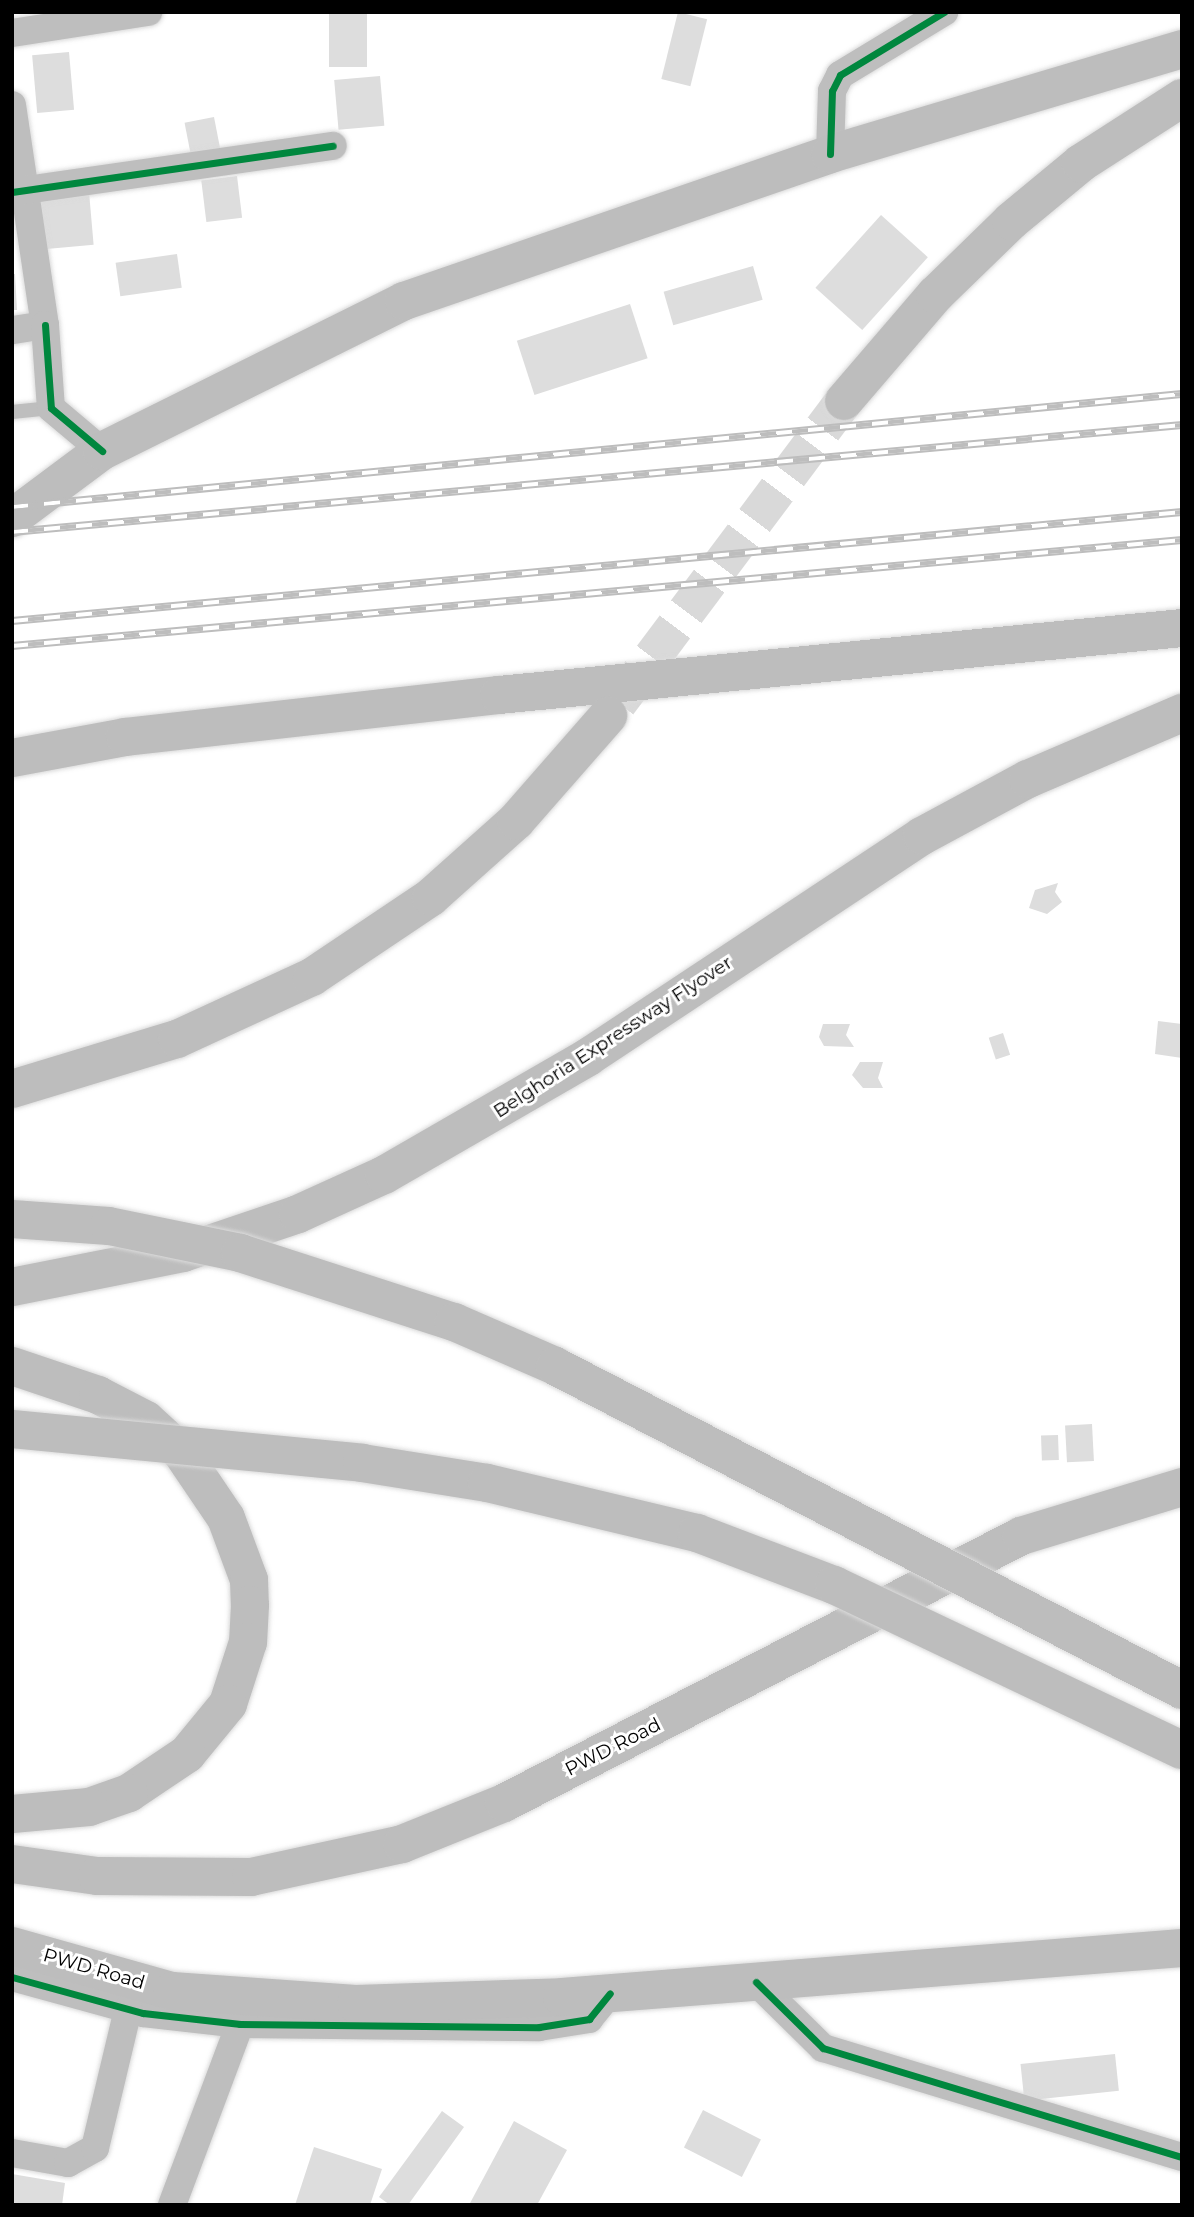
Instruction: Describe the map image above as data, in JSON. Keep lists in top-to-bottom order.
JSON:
{
  "streets": {
    "main road": ["Belghoria Expressway Flyover", "PWD Road"]
  }
}
